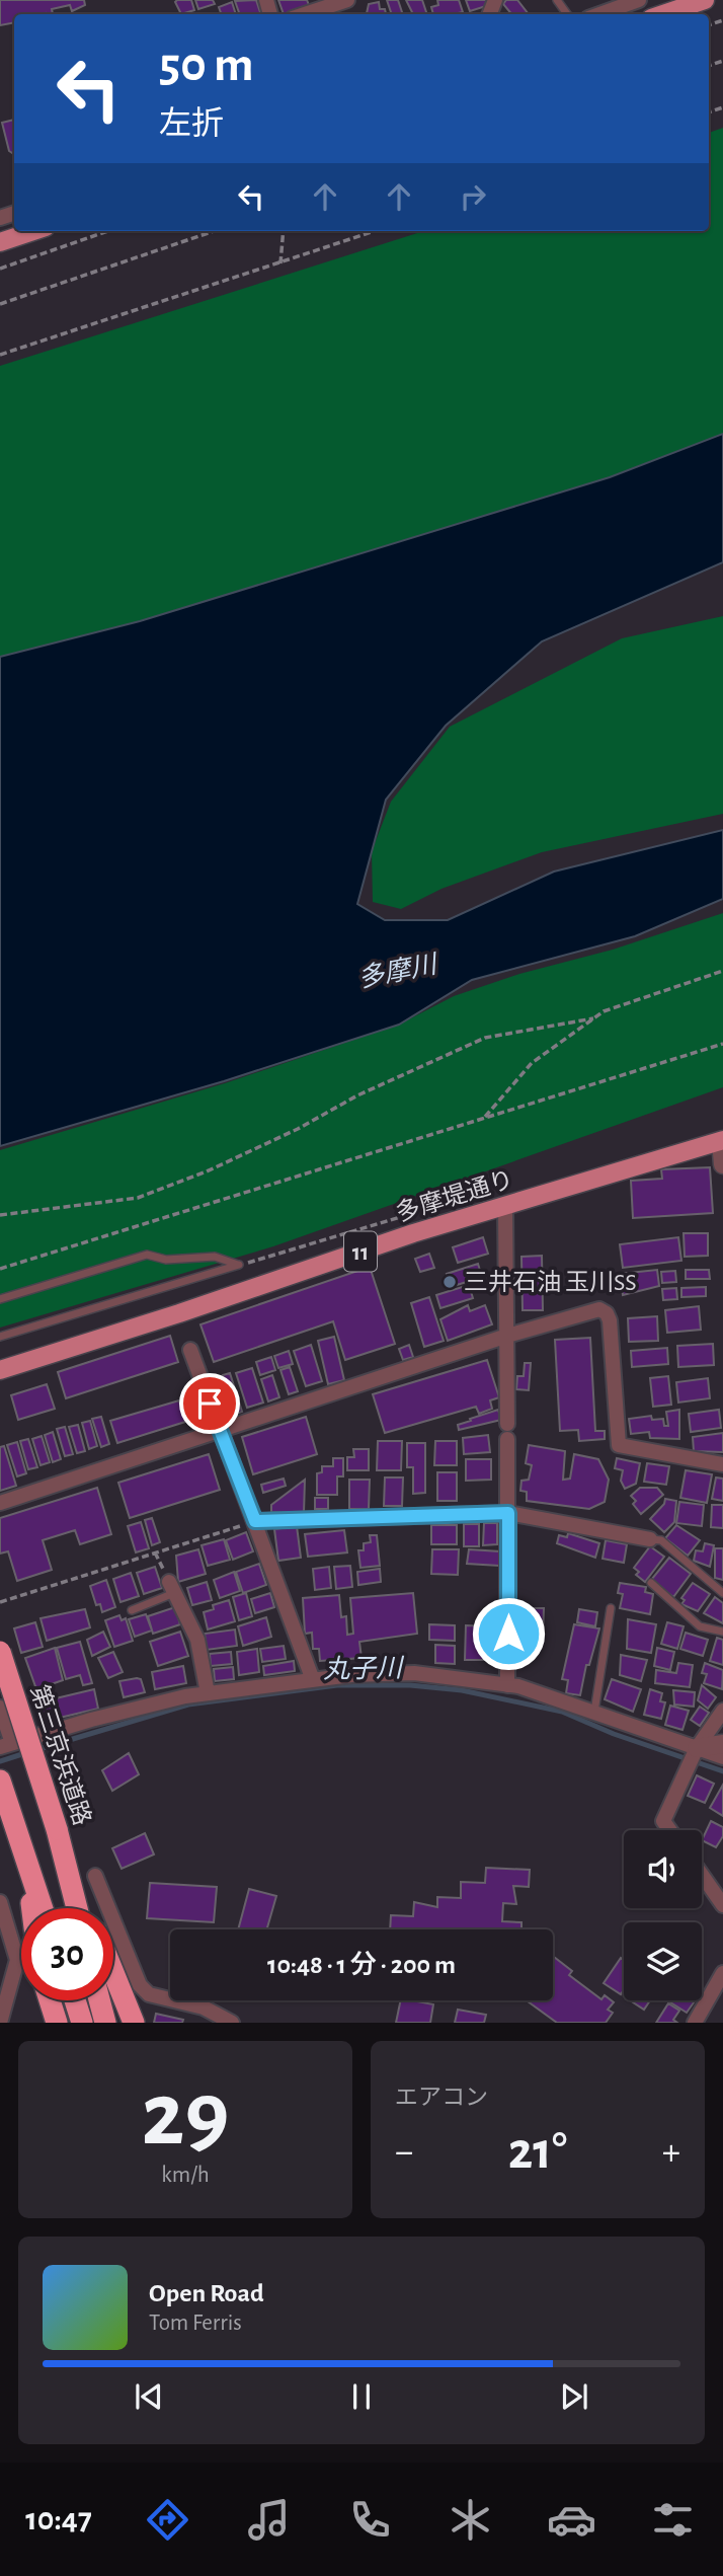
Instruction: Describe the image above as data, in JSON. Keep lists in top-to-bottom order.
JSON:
{
  "streets": {
    "highway": ["第三京浜道路"],
    "main road": ["多摩堤通り", "11"]
  },
  "water": ["多摩川", "丸子川"],
  "places": ["三井石油 玉川SS"],
  "page": {
    "turn": ["50 m", "左折"],
    "limit": "30",
    "trip": "10:48 · 1 分 · 200 m",
    "tile": [
      ["29", "km/h"],
      "エアコン"
    ],
    "heat": ["−", "21°", "+"],
    "song": ["Open Road", "Tom Ferris"],
    "tabs": "10:47"
  }
}
